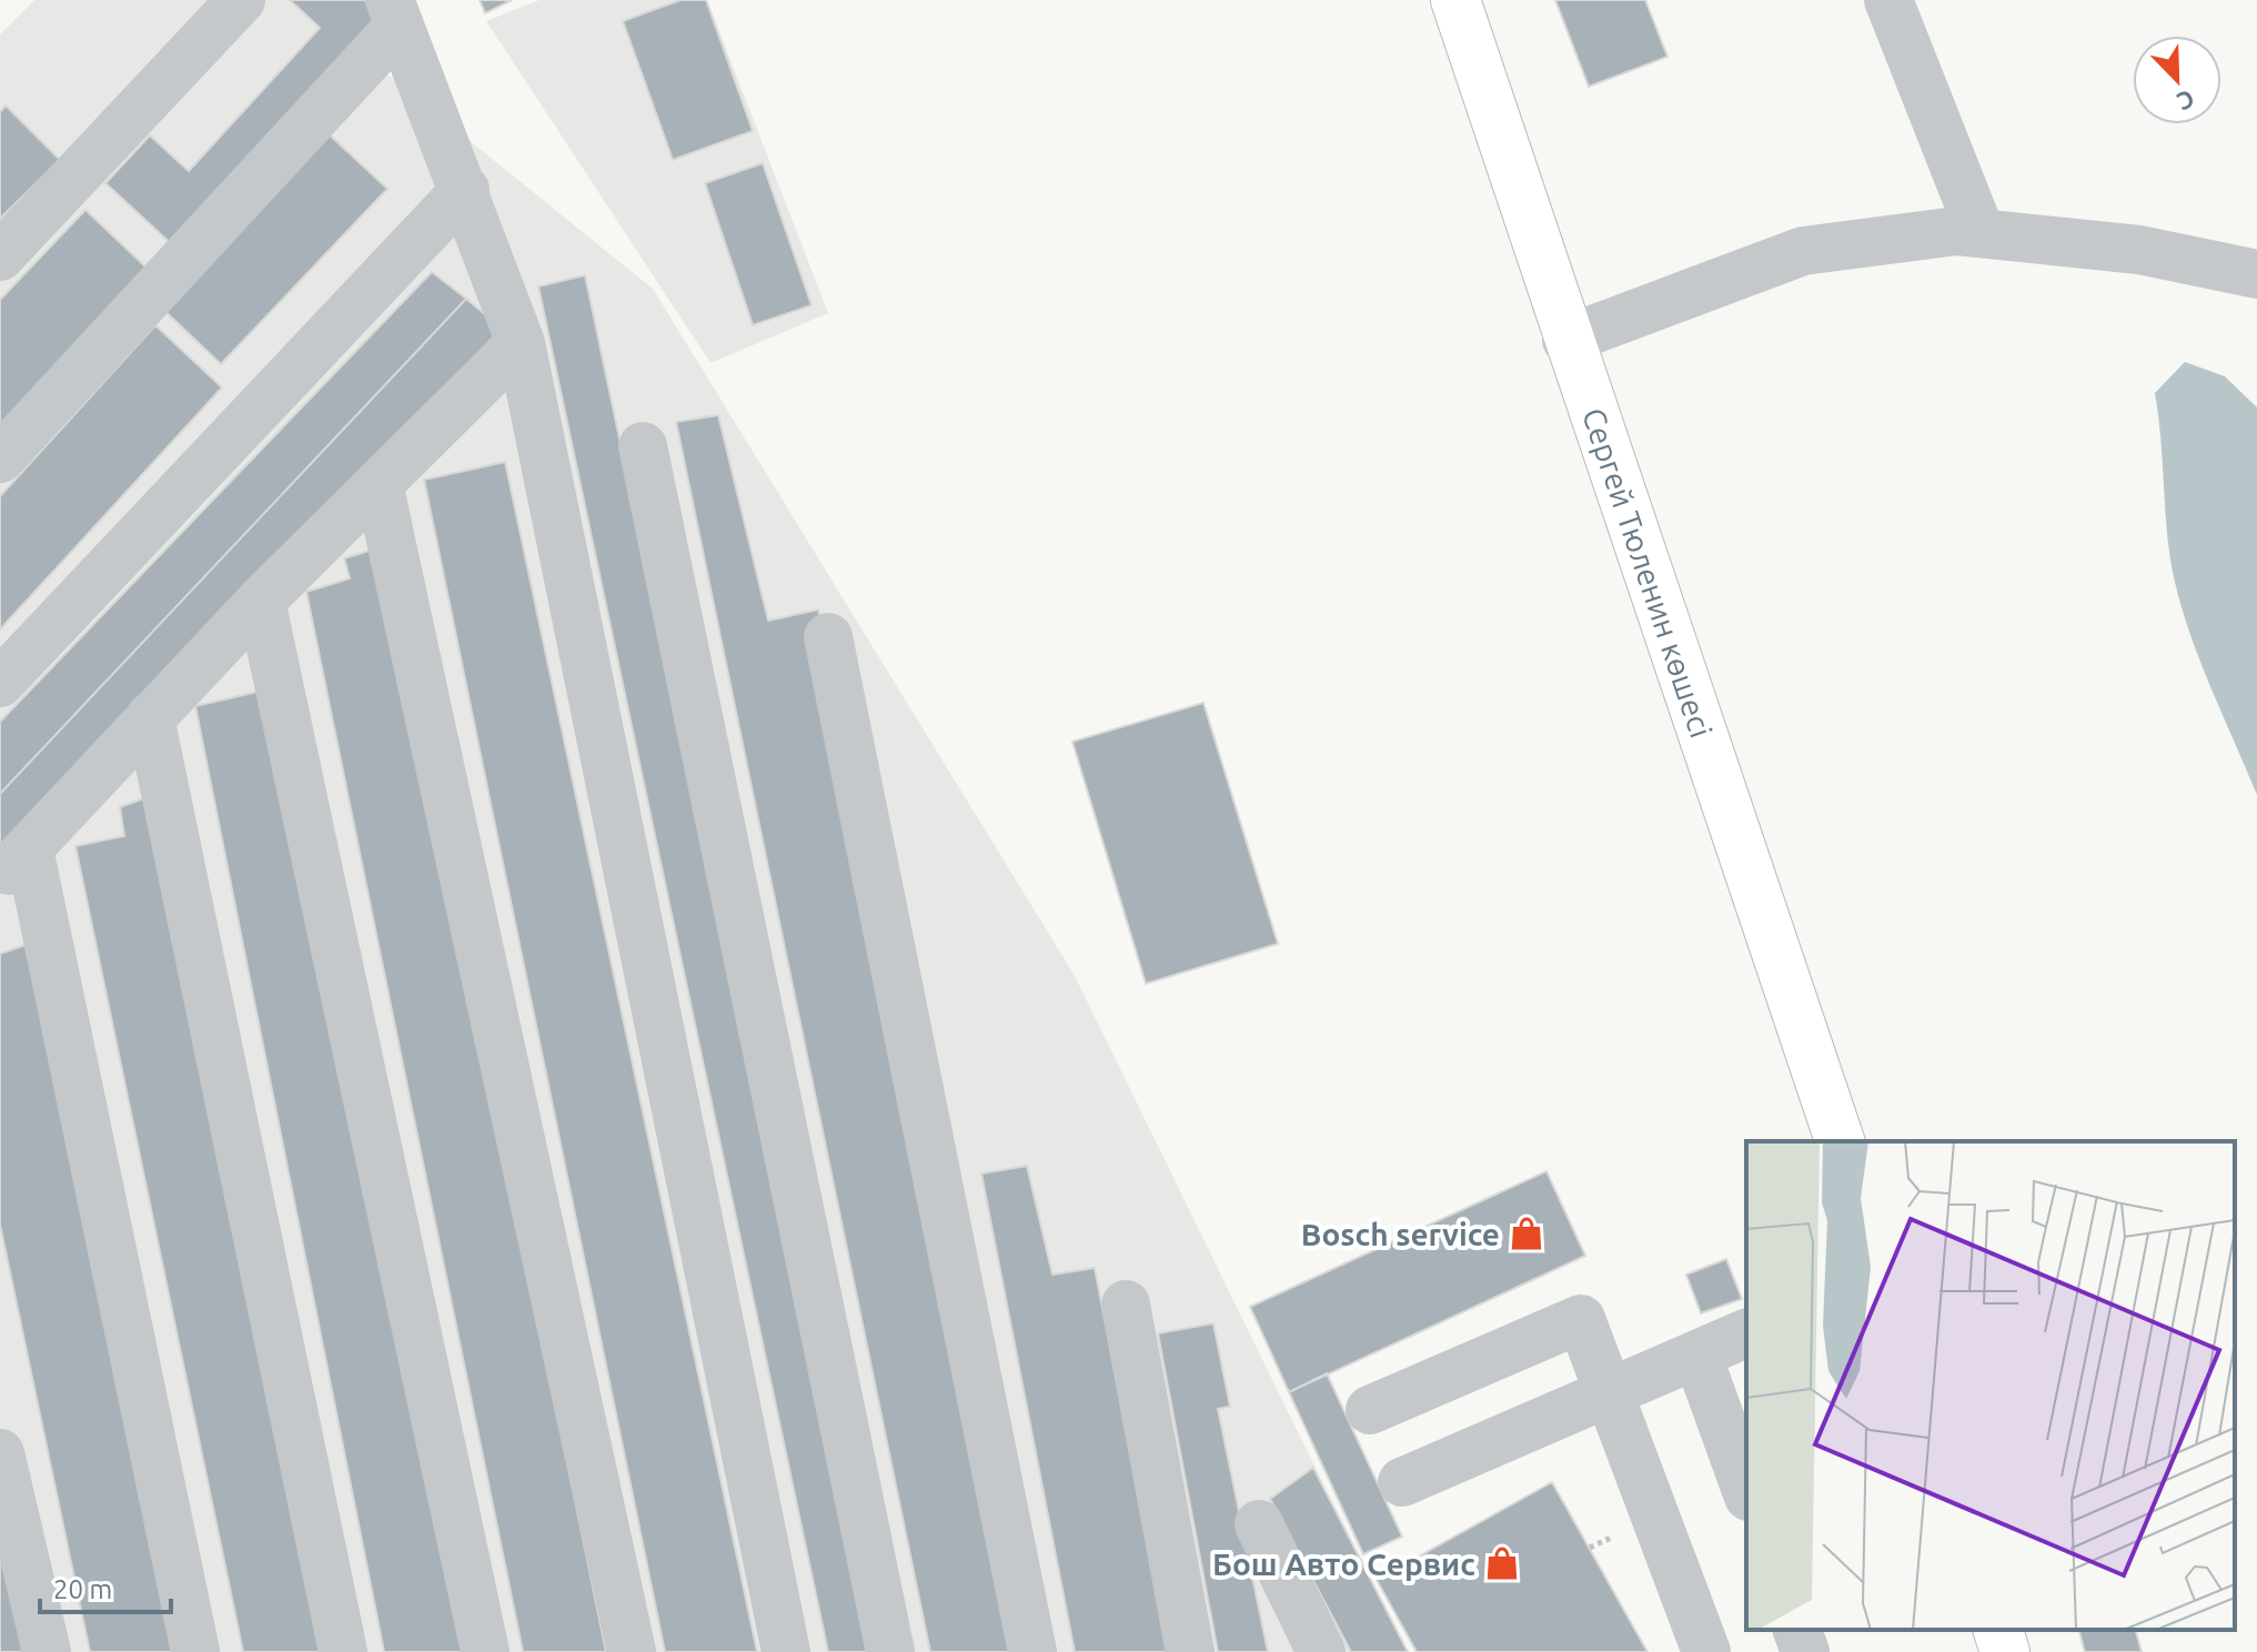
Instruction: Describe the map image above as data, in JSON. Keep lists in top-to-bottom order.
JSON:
{
  "streets": {
    "main road": ["Сергей Тюленин көшесі"]
  },
  "places": {
    "shop": ["Bosch service", "Бош Авто Сервис"]
  },
  "scale_bar": "20 m",
  "north": "bottom right"
}
